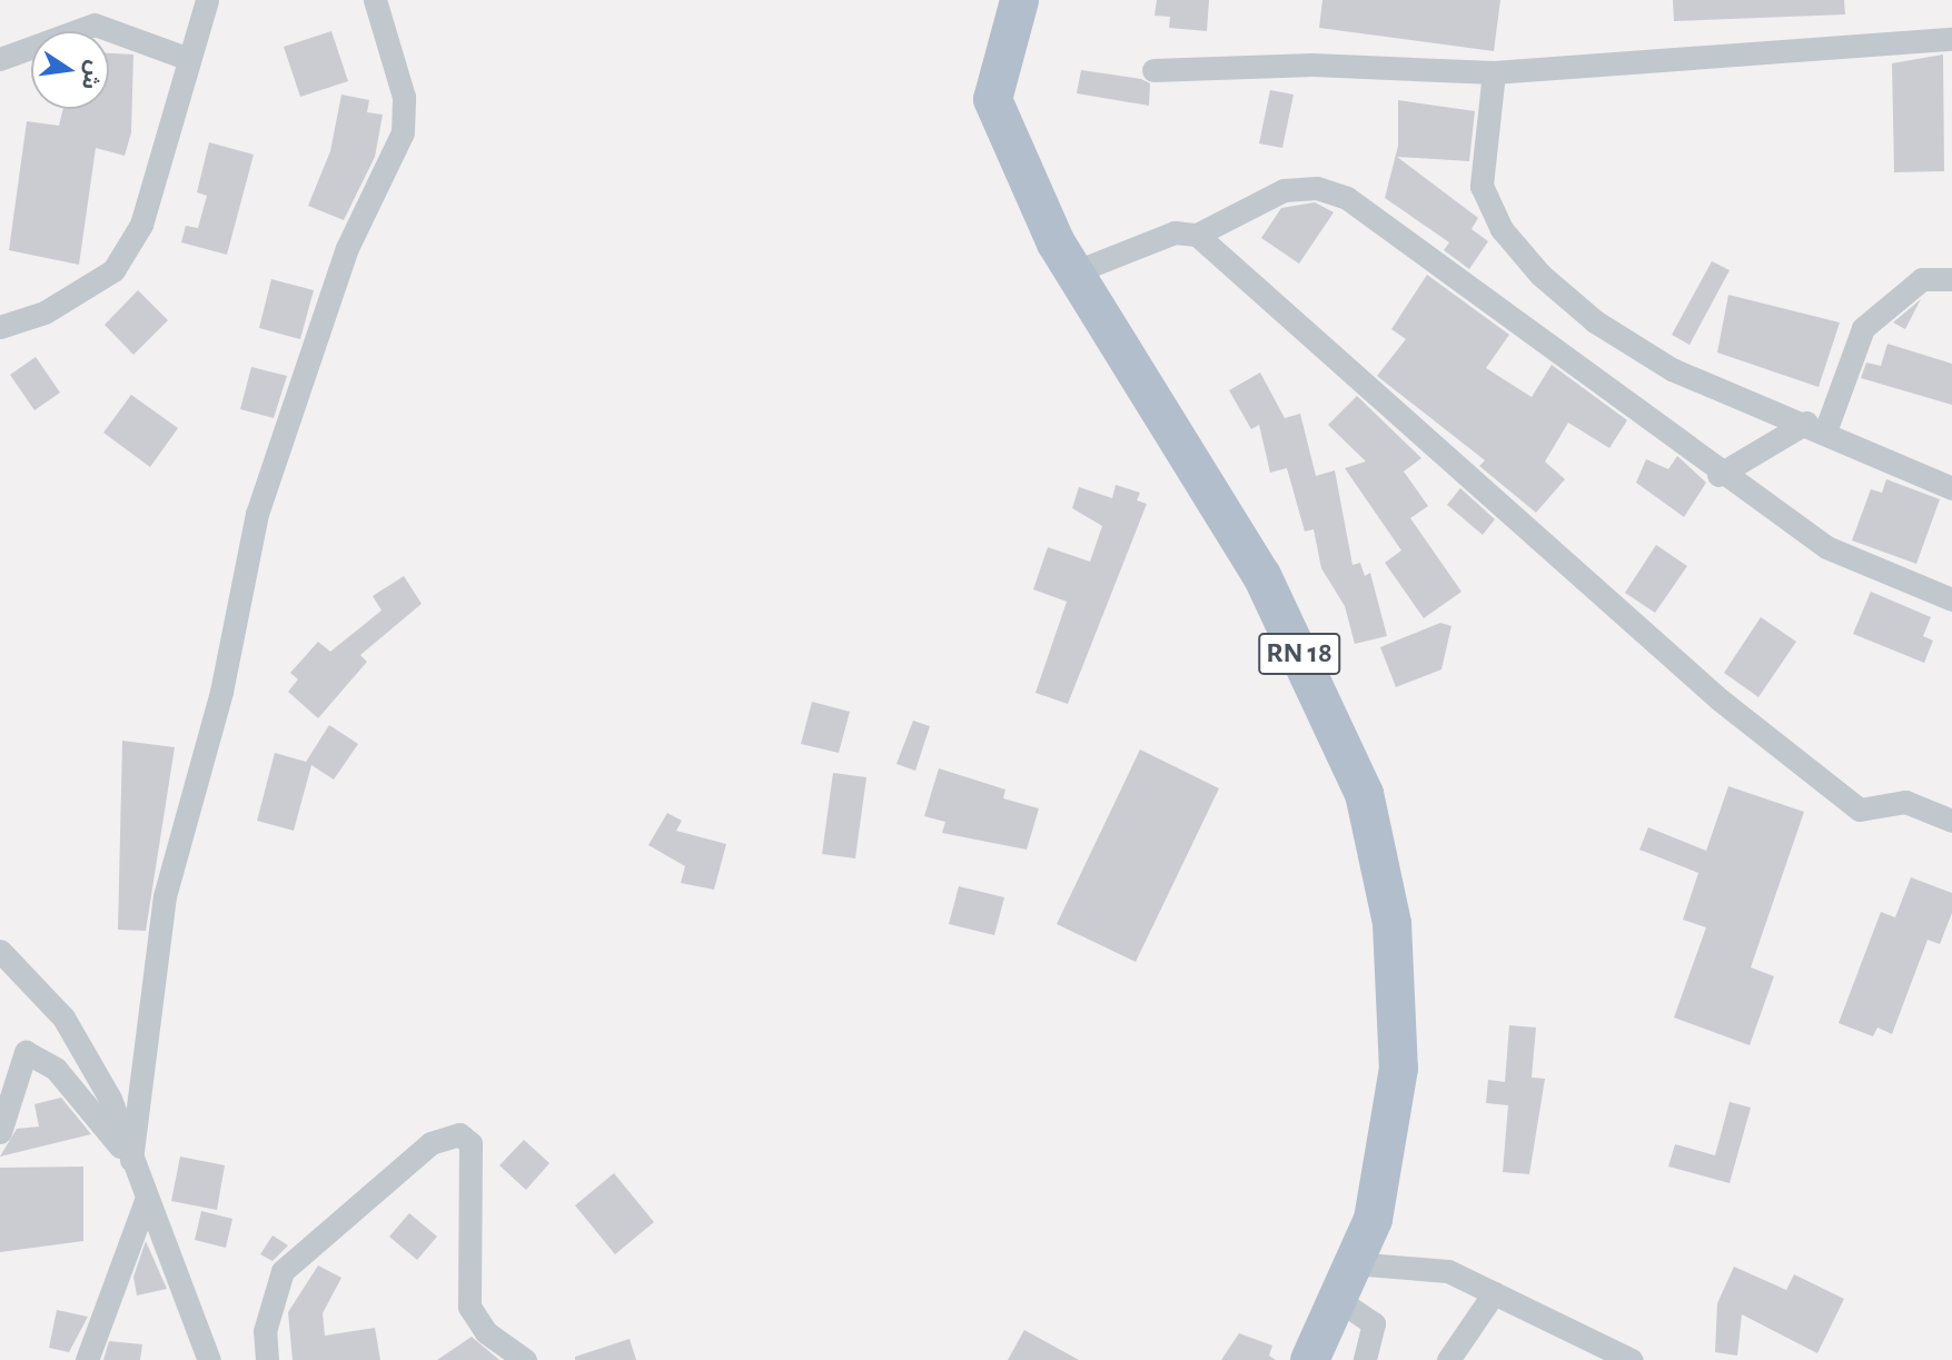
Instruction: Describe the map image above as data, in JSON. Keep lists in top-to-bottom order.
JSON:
{
  "streets": {
    "main road": ["RN 18"]
  },
  "north": "right"
}
